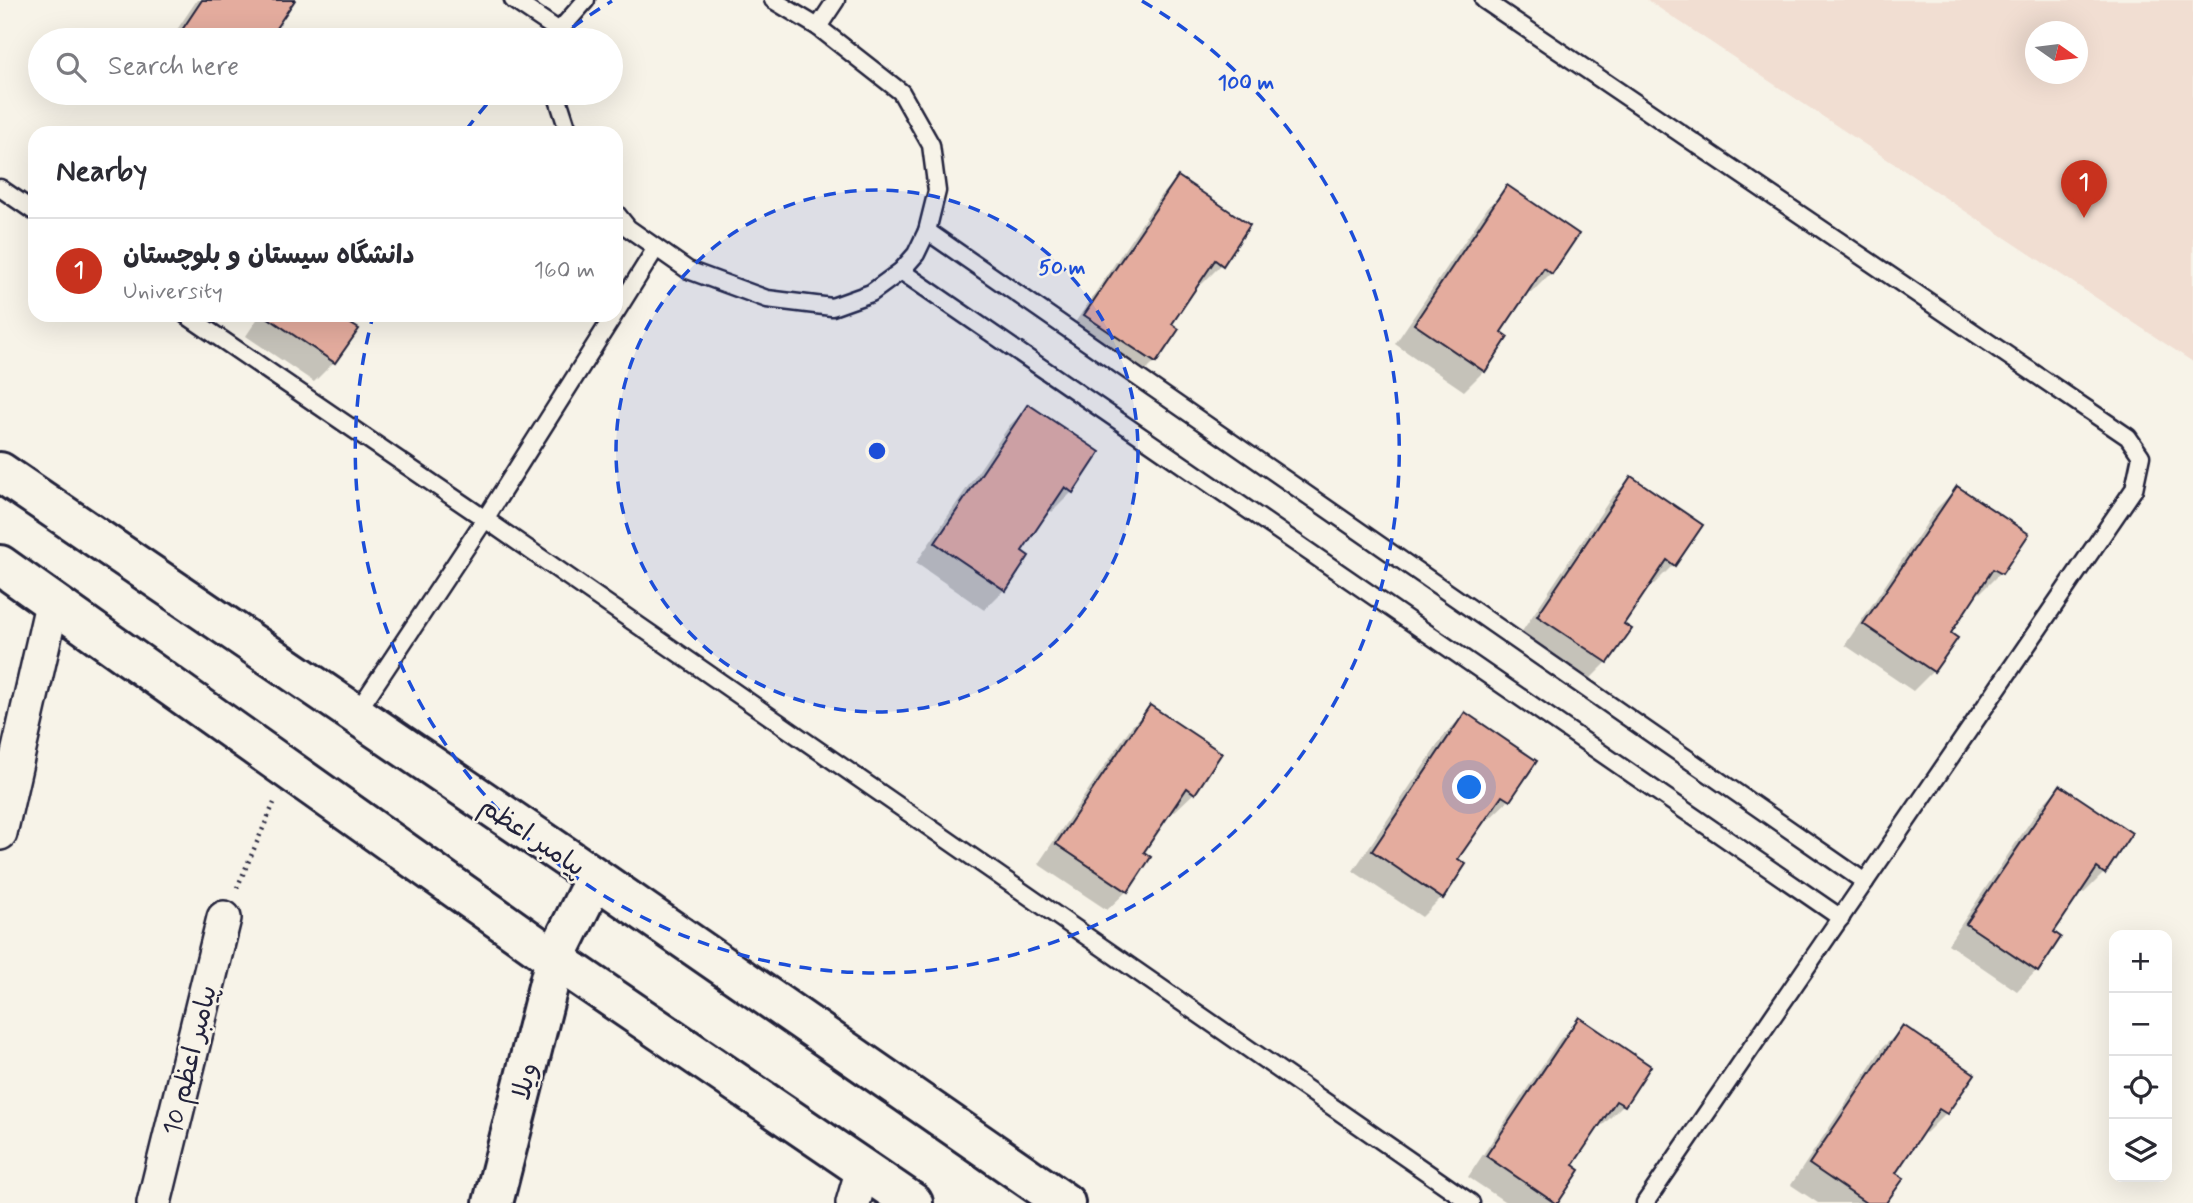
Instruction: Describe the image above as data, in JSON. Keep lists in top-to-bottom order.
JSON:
{
  "streets": {
    "main road": ["پیامبر اعظم", "ویلا"],
    "street": ["پیامبر اعظم 10"]
  },
  "crossings": [
    ["پیامبر اعظم", "ویلا"]
  ],
  "north": "right",
  "page": {
    "search": "Search here",
    "heading": "Nearby",
    "pins": "1",
    "list": [
      {
        "mark": "1",
        "name": "دانشگاه سیستان و بلوچستان",
        "note": "University",
        "value": "160 m"
      }
    ],
    "map_buttons": ["+", "−"]
  },
  "rings": ["100 m", "50 m"]
}
